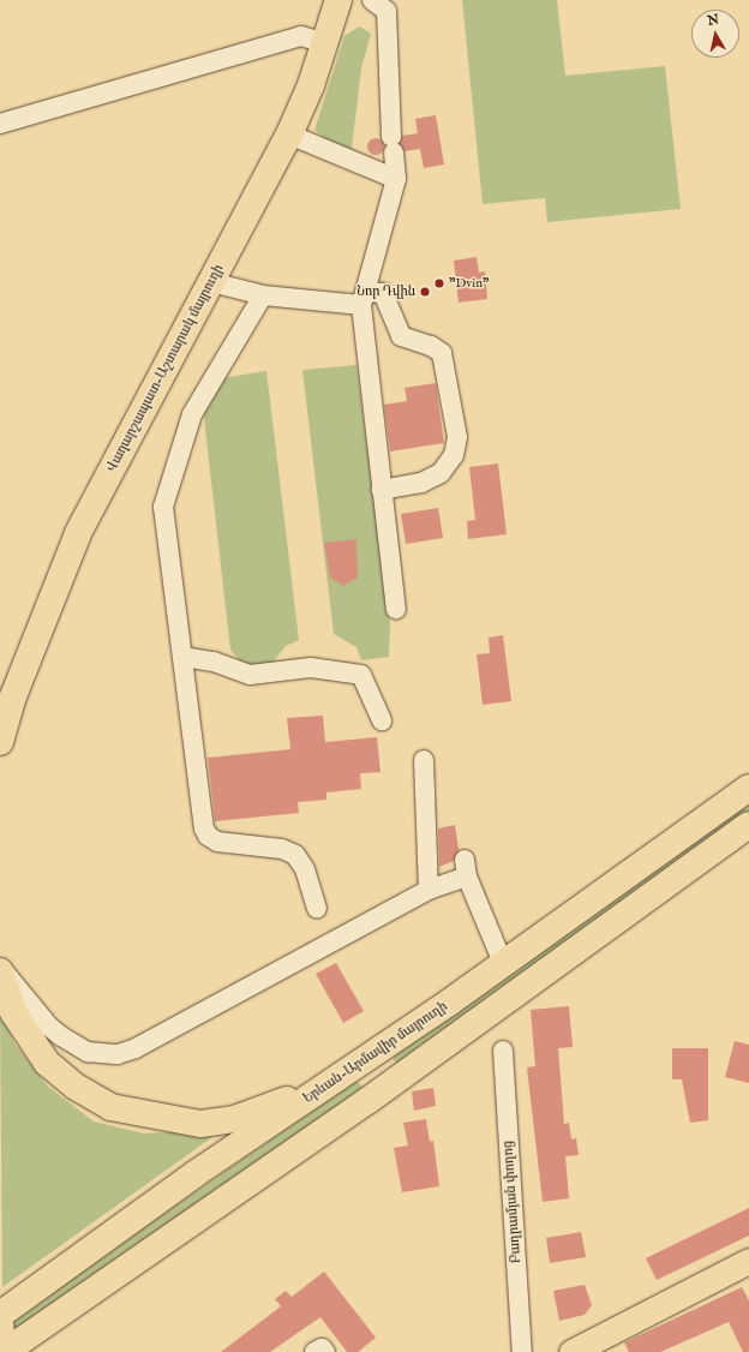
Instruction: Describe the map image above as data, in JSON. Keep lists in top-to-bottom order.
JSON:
{
  "streets": {
    "highway": ["Վաղարշապատ-Աշտարակ մայրուղի", "Երևան-Արմավիր մայրուղի"],
    "street": ["Բաղրամյան փողոց"]
  },
  "places": ["\"Dvin\"", "Նոր Դվին"],
  "north": "top"
}
